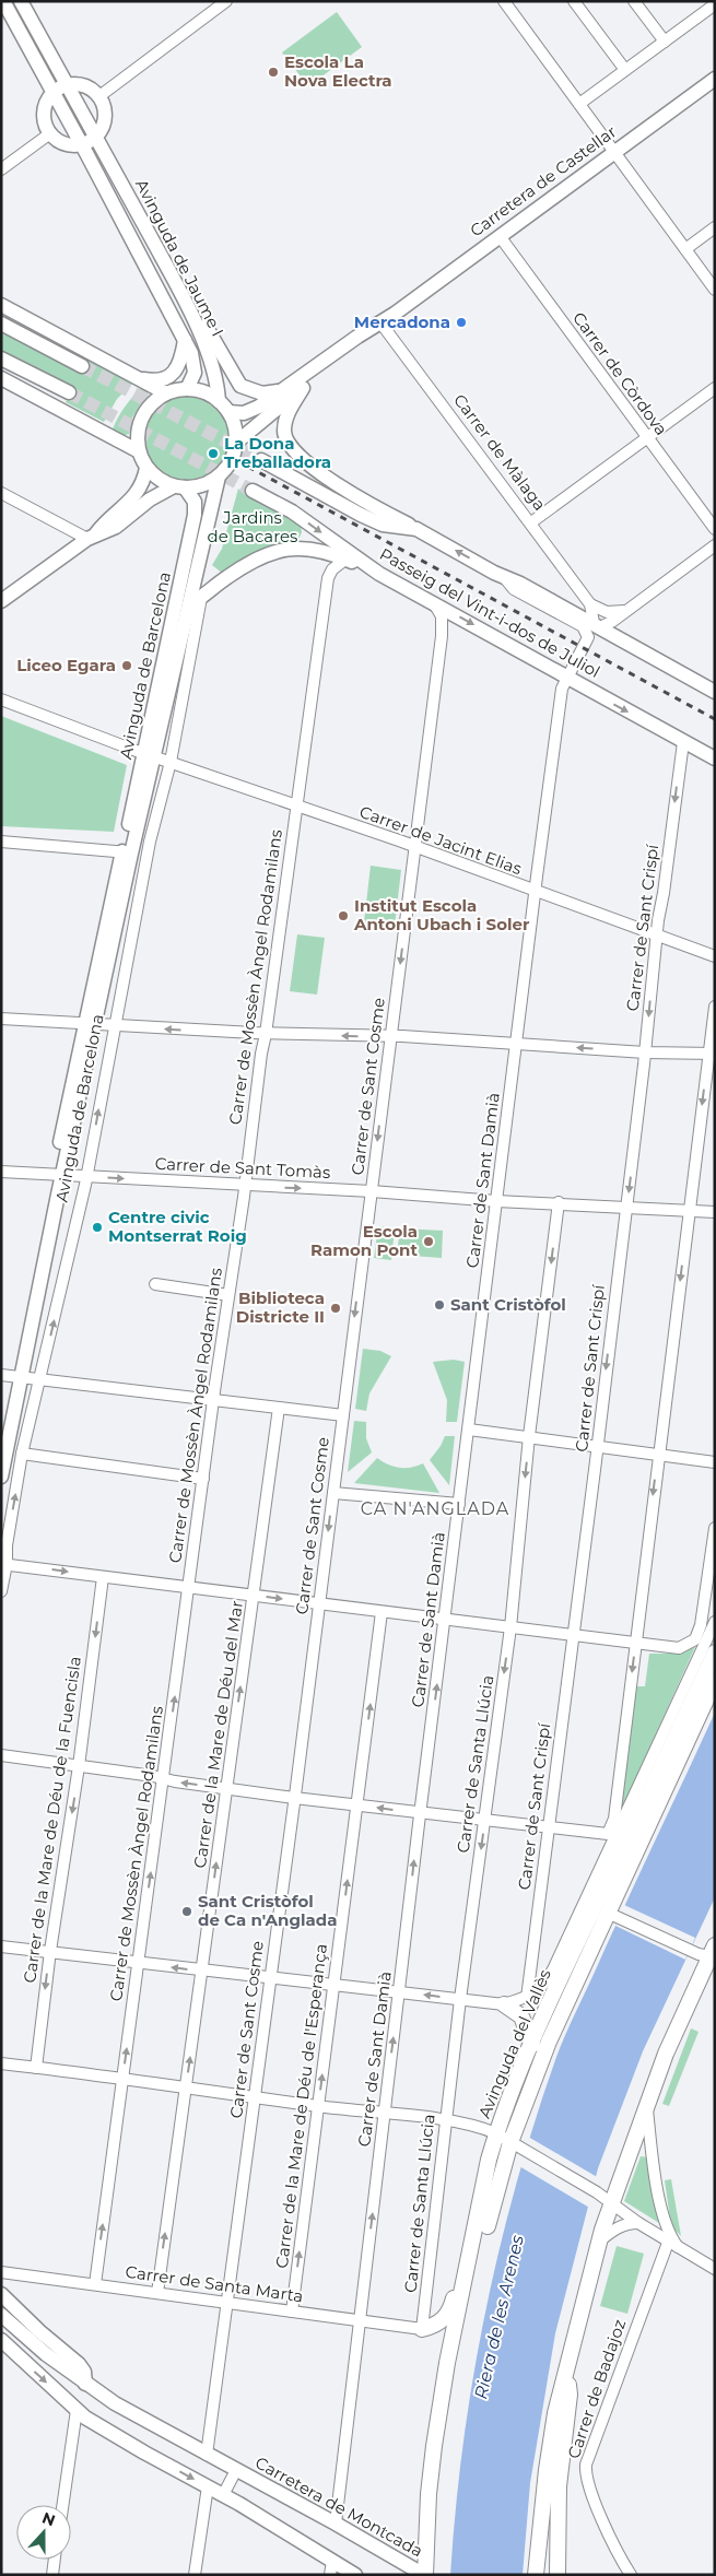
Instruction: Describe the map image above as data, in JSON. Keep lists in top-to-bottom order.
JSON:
{
  "streets": {
    "main road": ["Avinguda del Vallès"],
    "street": [
      "Carretera de Castellar",
      "Avinguda de Jaume I",
      "Carrer de Còrdova",
      "Carrer de Màlaga",
      "Passeig del Vint-i-dos de Juliol",
      "Avinguda de Barcelona",
      "Carrer de Jacint Elias",
      "Carrer de Sant Crispí",
      "Carrer de Mossèn Àngel Rodamilans",
      "Carrer de Sant Cosme",
      "Carrer de Sant Tomàs",
      "Carrer de Sant Damià",
      "Carrer de la Mare de Déu del Mar",
      "Carrer de Santa Llúcia",
      "Carrer de la Mare de Déu de la Fuencisla",
      "Carrer de la Mare de Déu de l'Esperança",
      "Carrer de Santa Marta",
      "Carrer de Badajoz",
      "Carretera de Montcada"
    ]
  },
  "crossings": [
    ["Carretera de Castellar", "Avinguda de Jaume I"],
    ["Carretera de Castellar", "Carrer de Còrdova"],
    ["Carretera de Castellar", "Carrer de Màlaga"],
    ["Carretera de Castellar", "Passeig del Vint-i-dos de Juliol"],
    ["Carretera de Castellar", "Avinguda de Barcelona"],
    ["Avinguda de Jaume I", "Avinguda de Barcelona"],
    ["Carrer de Màlaga", "Passeig del Vint-i-dos de Juliol"],
    ["Passeig del Vint-i-dos de Juliol", "Carrer de Sant Crispí"],
    ["Passeig del Vint-i-dos de Juliol", "Carrer de Sant Cosme"],
    ["Passeig del Vint-i-dos de Juliol", "Carrer de Sant Damià"],
    ["Avinguda de Barcelona", "Carrer de Jacint Elias"],
    ["Avinguda de Barcelona", "Carrer de Sant Tomàs"],
    ["Carrer de Jacint Elias", "Carrer de Sant Crispí"],
    ["Carrer de Jacint Elias", "Carrer de Mossèn Àngel Rodamilans"],
    ["Carrer de Jacint Elias", "Carrer de Sant Cosme"],
    ["Carrer de Jacint Elias", "Carrer de Sant Damià"],
    ["Carrer de Sant Crispí", "Carrer de Sant Tomàs"],
    ["Carrer de Sant Crispí", "Avinguda del Vallès"],
    ["Carrer de Mossèn Àngel Rodamilans", "Carrer de Sant Tomàs"],
    ["Carrer de Mossèn Àngel Rodamilans", "Carrer de Santa Marta"],
    ["Carrer de Sant Cosme", "Carrer de Sant Tomàs"],
    ["Carrer de Sant Cosme", "Carrer de Santa Marta"],
    ["Carrer de Sant Cosme", "Carretera de Montcada"],
    ["Carrer de Sant Tomàs", "Carrer de Sant Damià"],
    ["Carrer de Sant Tomàs", "Carrer de Santa Llúcia"],
    ["Carrer de Sant Damià", "Carrer de Santa Marta"],
    ["Carrer de Sant Damià", "Carretera de Montcada"],
    ["Carrer de la Mare de Déu del Mar", "Carrer de Santa Marta"],
    ["Carrer de Santa Llúcia", "Carrer de Santa Marta"],
    ["Avinguda del Vallès", "Carretera de Montcada"],
    ["Carrer de la Mare de Déu de l'Esperança", "Carrer de Santa Marta"]
  ],
  "one_way": [
    "Carrer de Mossèn Àngel Rodamilans",
    "Carrer de Sant Cosme",
    "Carrer de Sant Tomàs",
    "Carrer de Sant Damià",
    "Carrer de la Mare de Déu del Mar",
    "Carrer de Santa Llúcia",
    "Carrer de la Mare de Déu de la Fuencisla",
    "Carrer de la Mare de Déu de l'Esperança"
  ],
  "districts": ["CA N'ANGLADA"],
  "water": ["Riera de les Arenes"],
  "parks": ["Jardins de Bacares"],
  "places": [
    "Escola La Nova Electra",
    "Mercadona",
    "La Dona Treballadora",
    "Liceo Egara",
    "Institut Escola Antoni Ubach i Soler",
    "Centre civic Montserrat Roig",
    "Escola Ramon Pont",
    "Sant Cristòfol",
    "Biblioteca Districte II",
    "Sant Cristòfol de Ca n'Anglada"
  ],
  "north": "top"
}
